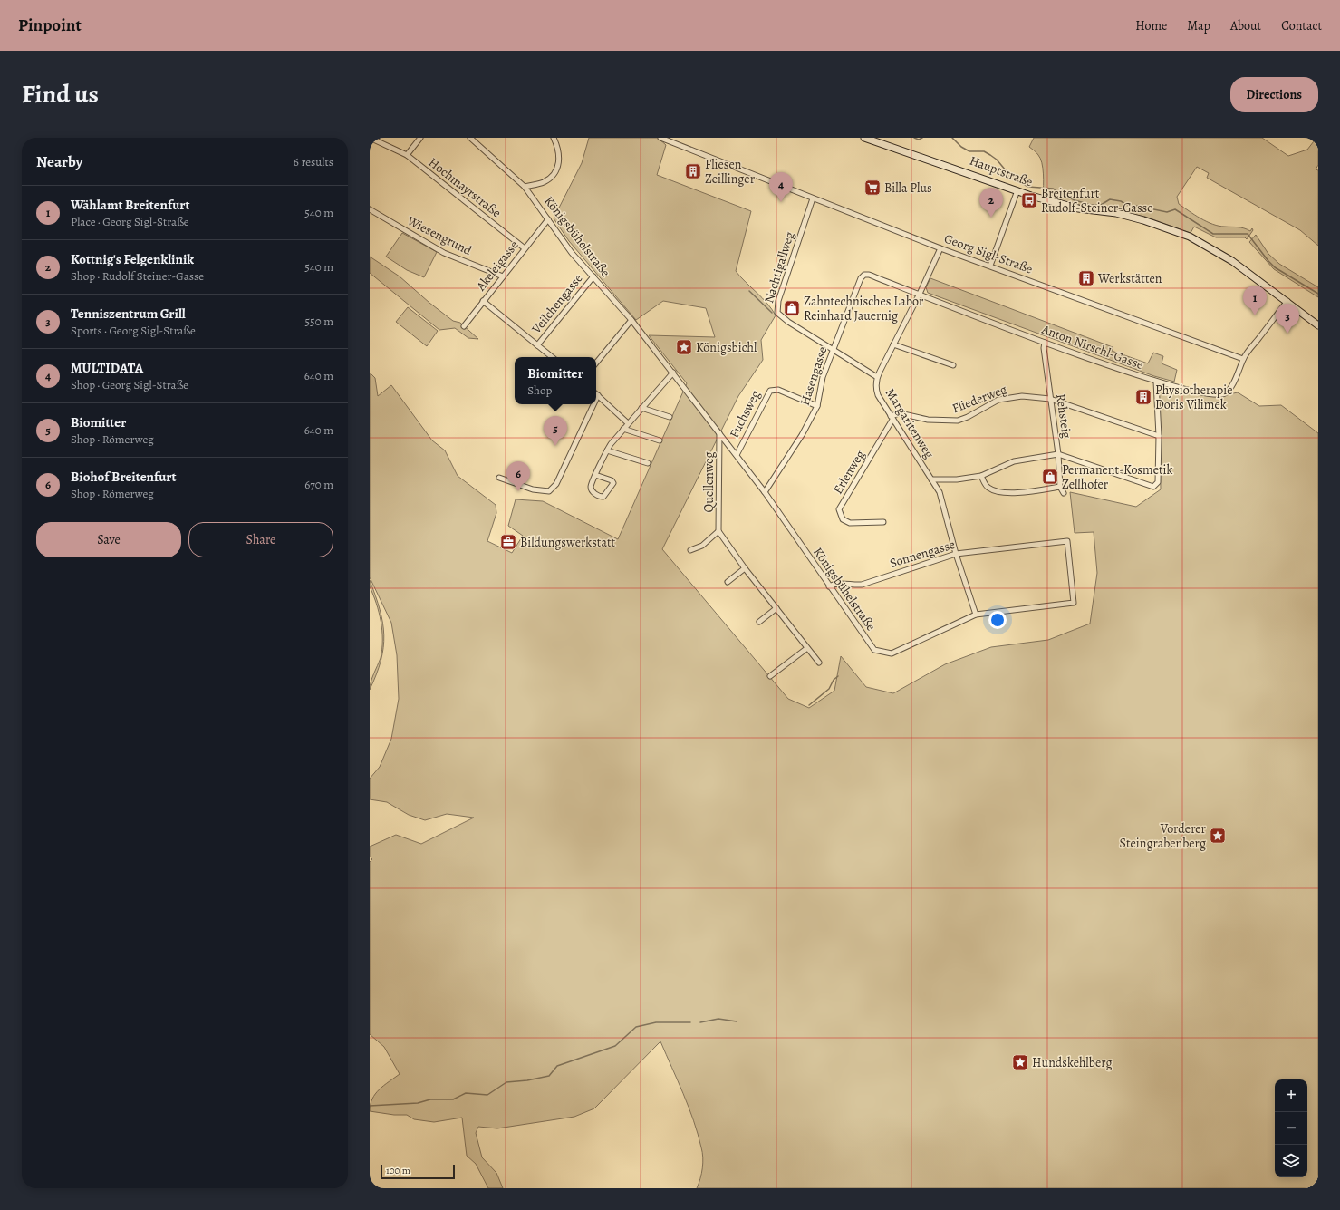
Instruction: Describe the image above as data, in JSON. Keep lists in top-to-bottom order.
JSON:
{
  "streets": {
    "main road": ["Hauptstraße"],
    "street": [
      "Hochmayrstraße",
      "Wiesengrund",
      "Königsbühelstraße",
      "Georg Sigl-Straße",
      "Akeleigasse",
      "Nachtigallweg",
      "Veilchengasse",
      "Anton Nirschl-Gasse",
      "Hasengasse",
      "Fliederweg",
      "Fuchsweg",
      "Rehsteig",
      "Margaritenweg",
      "Erlenweg",
      "Quellenweg",
      "Sonnengasse"
    ]
  },
  "crossings": [
    ["Hochmayrstraße", "Akeleigasse"],
    ["Wiesengrund", "Akeleigasse"],
    ["Königsbühelstraße", "Akeleigasse"],
    ["Königsbühelstraße", "Veilchengasse"],
    ["Königsbühelstraße", "Hasengasse"],
    ["Königsbühelstraße", "Fuchsweg"],
    ["Königsbühelstraße", "Margaritenweg"],
    ["Königsbühelstraße", "Quellenweg"],
    ["Königsbühelstraße", "Sonnengasse"],
    ["Georg Sigl-Straße", "Nachtigallweg"],
    ["Georg Sigl-Straße", "Anton Nirschl-Gasse"],
    ["Georg Sigl-Straße", "Margaritenweg"],
    ["Nachtigallweg", "Hasengasse"],
    ["Nachtigallweg", "Margaritenweg"],
    ["Anton Nirschl-Gasse", "Hasengasse"],
    ["Anton Nirschl-Gasse", "Rehsteig"],
    ["Anton Nirschl-Gasse", "Margaritenweg"],
    ["Hasengasse", "Fuchsweg"],
    ["Hasengasse", "Margaritenweg"],
    ["Fliederweg", "Rehsteig"],
    ["Fliederweg", "Margaritenweg"],
    ["Fliederweg", "Erlenweg"],
    ["Margaritenweg", "Erlenweg"],
    ["Margaritenweg", "Sonnengasse"]
  ],
  "places": {
    "building": ["Fliesen Zeillinger", "Werkstätten", "Physiotherapie Doris Vilimek"],
    "supermarket": ["Billa Plus"],
    "bus stop": ["Breitenfurt Rudolf-Steiner-Gasse"],
    "shop": ["Zahntechnisches Labor Reinhard Jauernig", "Permanent-Kosmetik Zellhofer"],
    "place": ["Königsbichl", "Vorderer Steingrabenberg", "Hundskehlberg"],
    "office": ["Bildungswerkstatt"]
  },
  "scale_bar": "100 m",
  "page": {
    "header": "Pinpoint",
    "nav": [
      "Home",
      "Map",
      "About",
      "Contact"
    ],
    "title": "Find us",
    "buttons": [
      "Directions",
      ["Save", "Share"]
    ],
    "heading": ["Nearby", "6 results"],
    "pins": [
      "4",
      "2",
      "1",
      "3",
      "5",
      "6"
    ],
    "list": [
      {
        "mark": "1",
        "name": "Wählamt Breitenfurt",
        "note": "Place · Georg Sigl-Straße",
        "value": "540 m"
      },
      {
        "mark": "2",
        "name": "Kottnig's Felgenklinik",
        "note": "Shop · Rudolf Steiner-Gasse",
        "value": "540 m"
      },
      {
        "mark": "3",
        "name": "Tenniszentrum Grill",
        "note": "Sports · Georg Sigl-Straße",
        "value": "550 m"
      },
      {
        "mark": "4",
        "name": "MULTIDATA",
        "note": "Shop · Georg Sigl-Straße",
        "value": "640 m"
      },
      {
        "mark": "5",
        "name": "Biomitter",
        "note": "Shop · Römerweg",
        "value": "640 m"
      },
      {
        "mark": "6",
        "name": "Biohof Breitenfurt",
        "note": "Shop · Römerweg",
        "value": "670 m"
      }
    ],
    "popup": ["Biomitter", "Shop"],
    "map_buttons": ["+", "−"],
    "scale": "100 m"
  }
}
